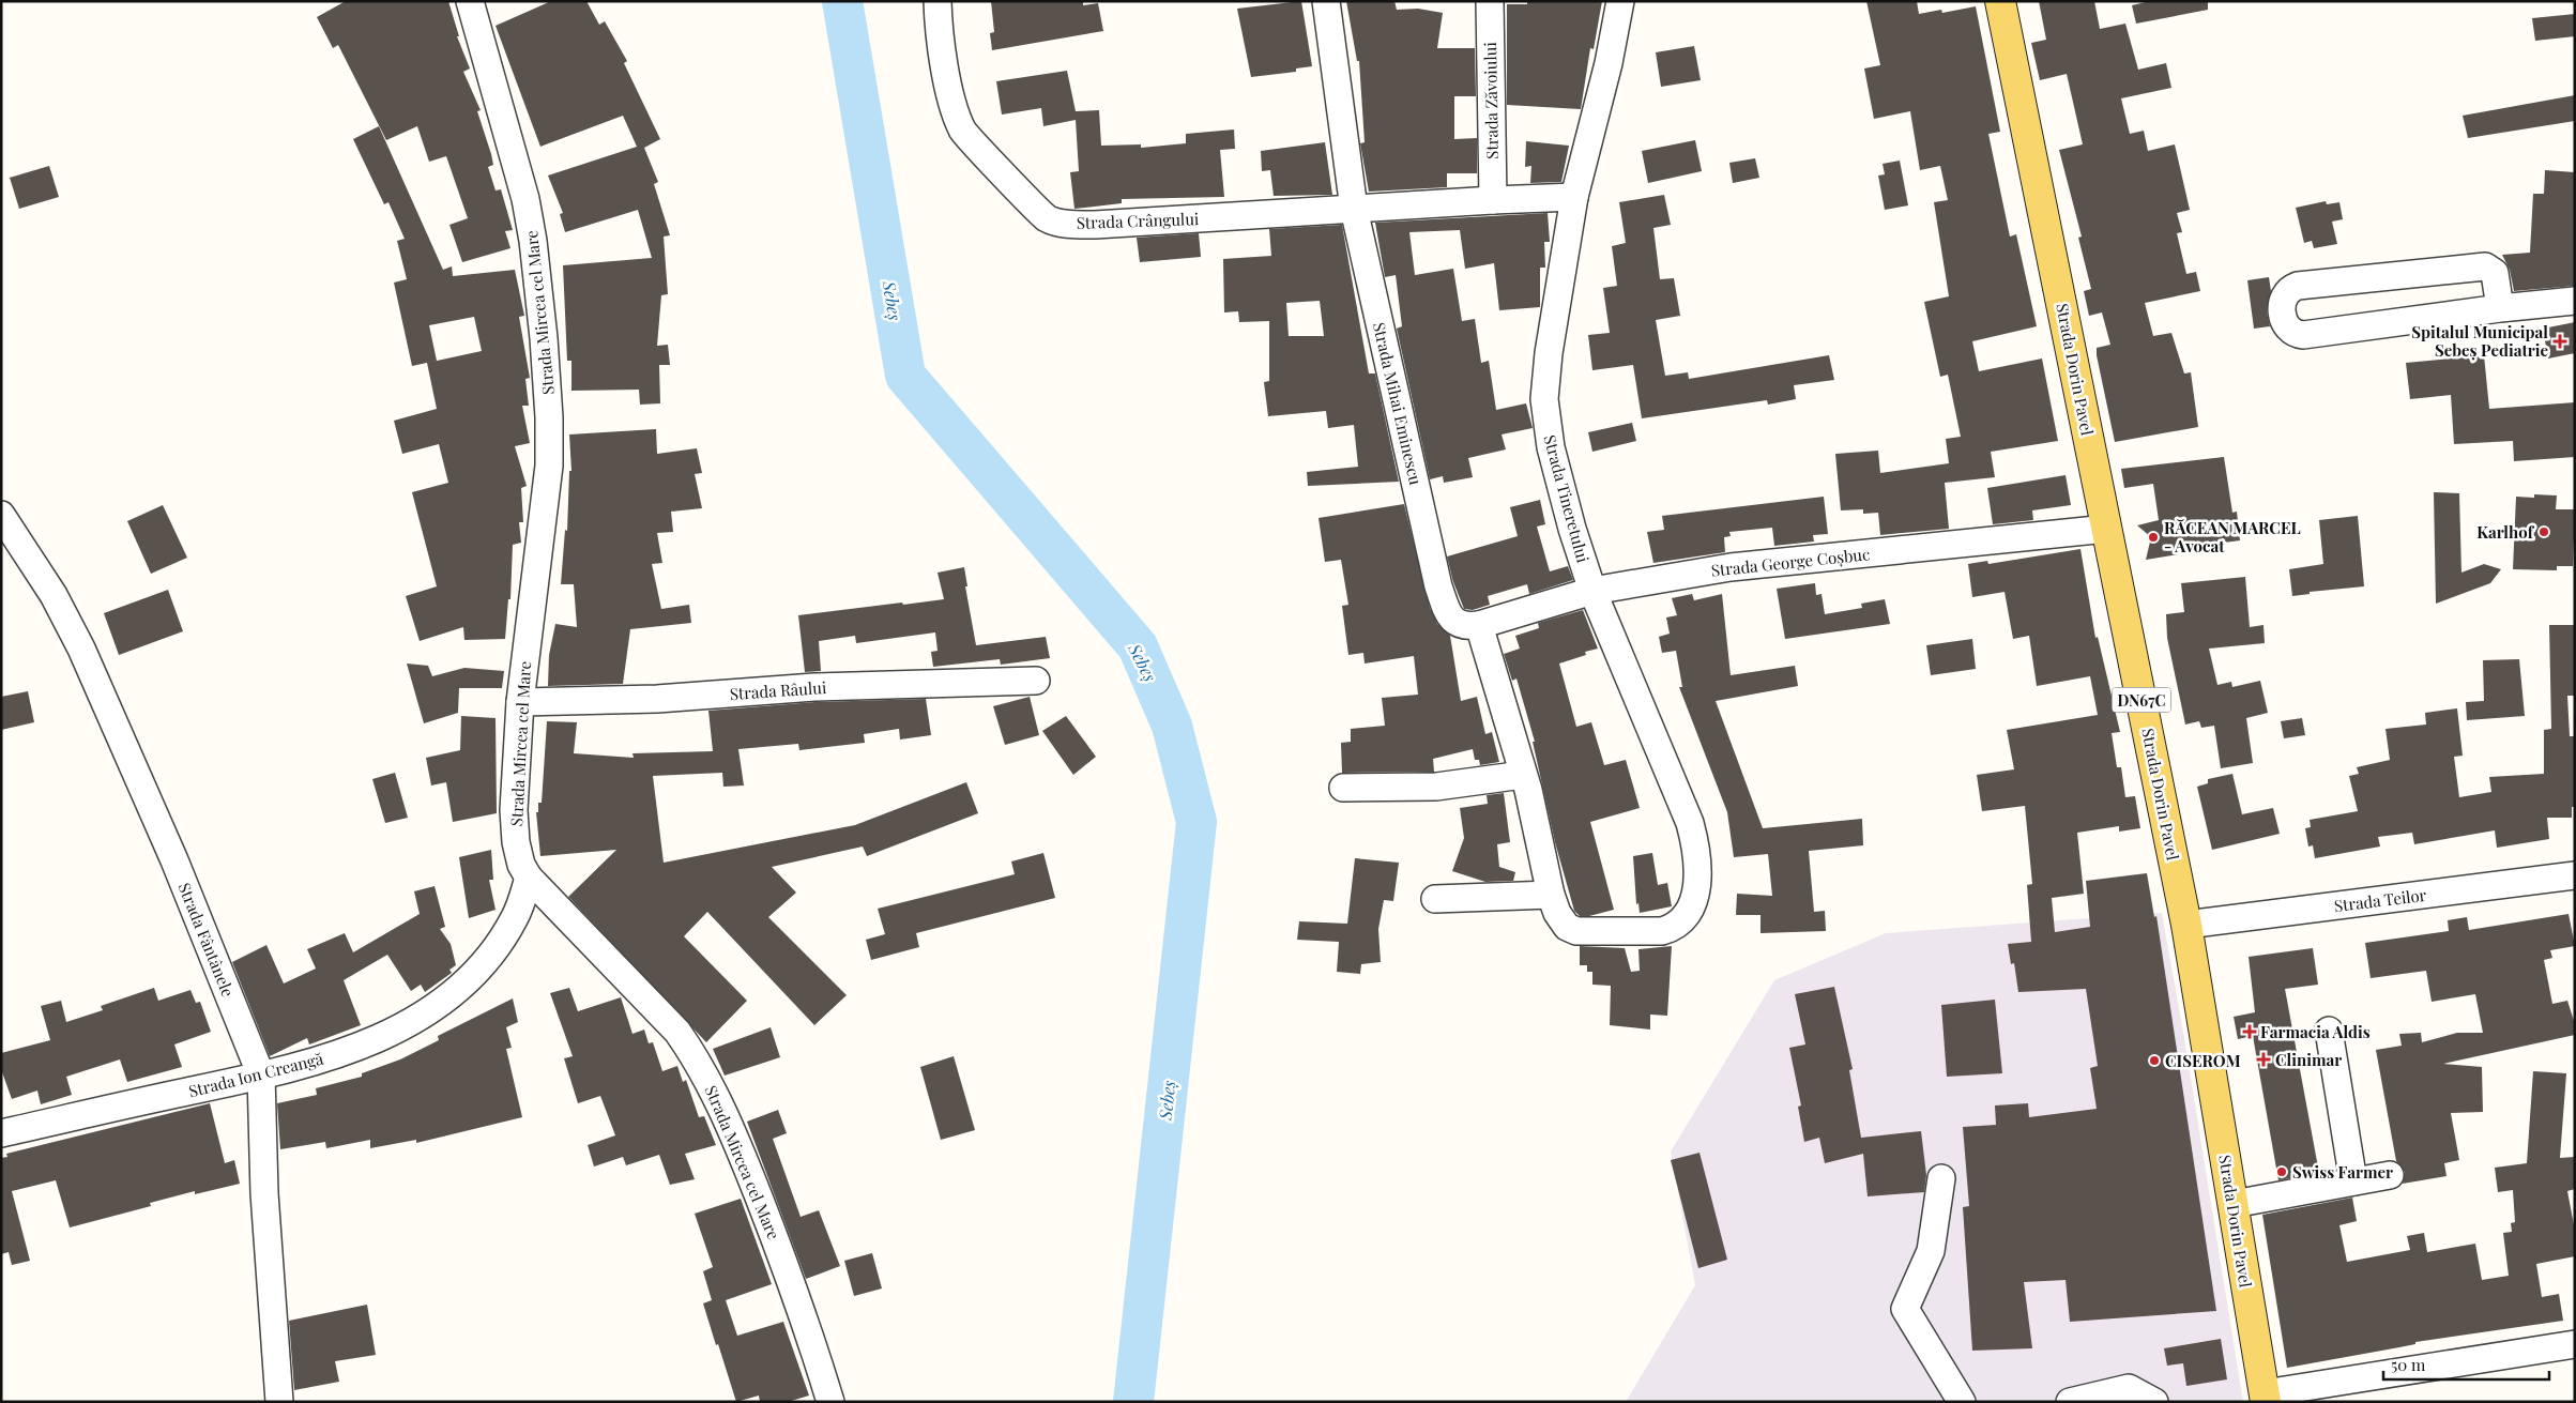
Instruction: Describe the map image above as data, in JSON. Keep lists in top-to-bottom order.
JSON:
{
  "streets": {
    "main road": ["Strada Dorin Pavel", "DN67C"],
    "street": [
      "Strada Zăvoiului",
      "Strada Crângului",
      "Strada Mircea cel Mare",
      "Strada Mihai Eminescu",
      "Strada Tineretului",
      "Strada George Coșbuc",
      "Strada Râului",
      "Strada Teilor",
      "Strada Fântânele",
      "Strada Ion Creangă"
    ]
  },
  "crossings": [
    ["Strada Zăvoiului", "Strada Crângului"],
    ["Strada Crângului", "Strada Mihai Eminescu"],
    ["Strada Crângului", "Strada Tineretului"],
    ["Strada Mircea cel Mare", "Strada Râului"],
    ["Strada Mircea cel Mare", "Strada Ion Creangă"],
    ["Strada Dorin Pavel", "Strada George Coșbuc"],
    ["Strada Dorin Pavel", "Strada Teilor"],
    ["Strada Mihai Eminescu", "Strada George Coșbuc"],
    ["Strada Tineretului", "Strada George Coșbuc"],
    ["Strada Fântânele", "Strada Ion Creangă"]
  ],
  "water": ["Sebeș"],
  "places": {
    "health": ["Spitalul Municipal Sebeș Pediatrie", "Farmacia Aldis", "Clinimar"],
    "other": [
      "Karlhof",
      "RĂCEAN MARCEL - Avocat",
      "CISEROM",
      "Swiss Farmer"
    ]
  },
  "scale_bar": "50 m"
}
